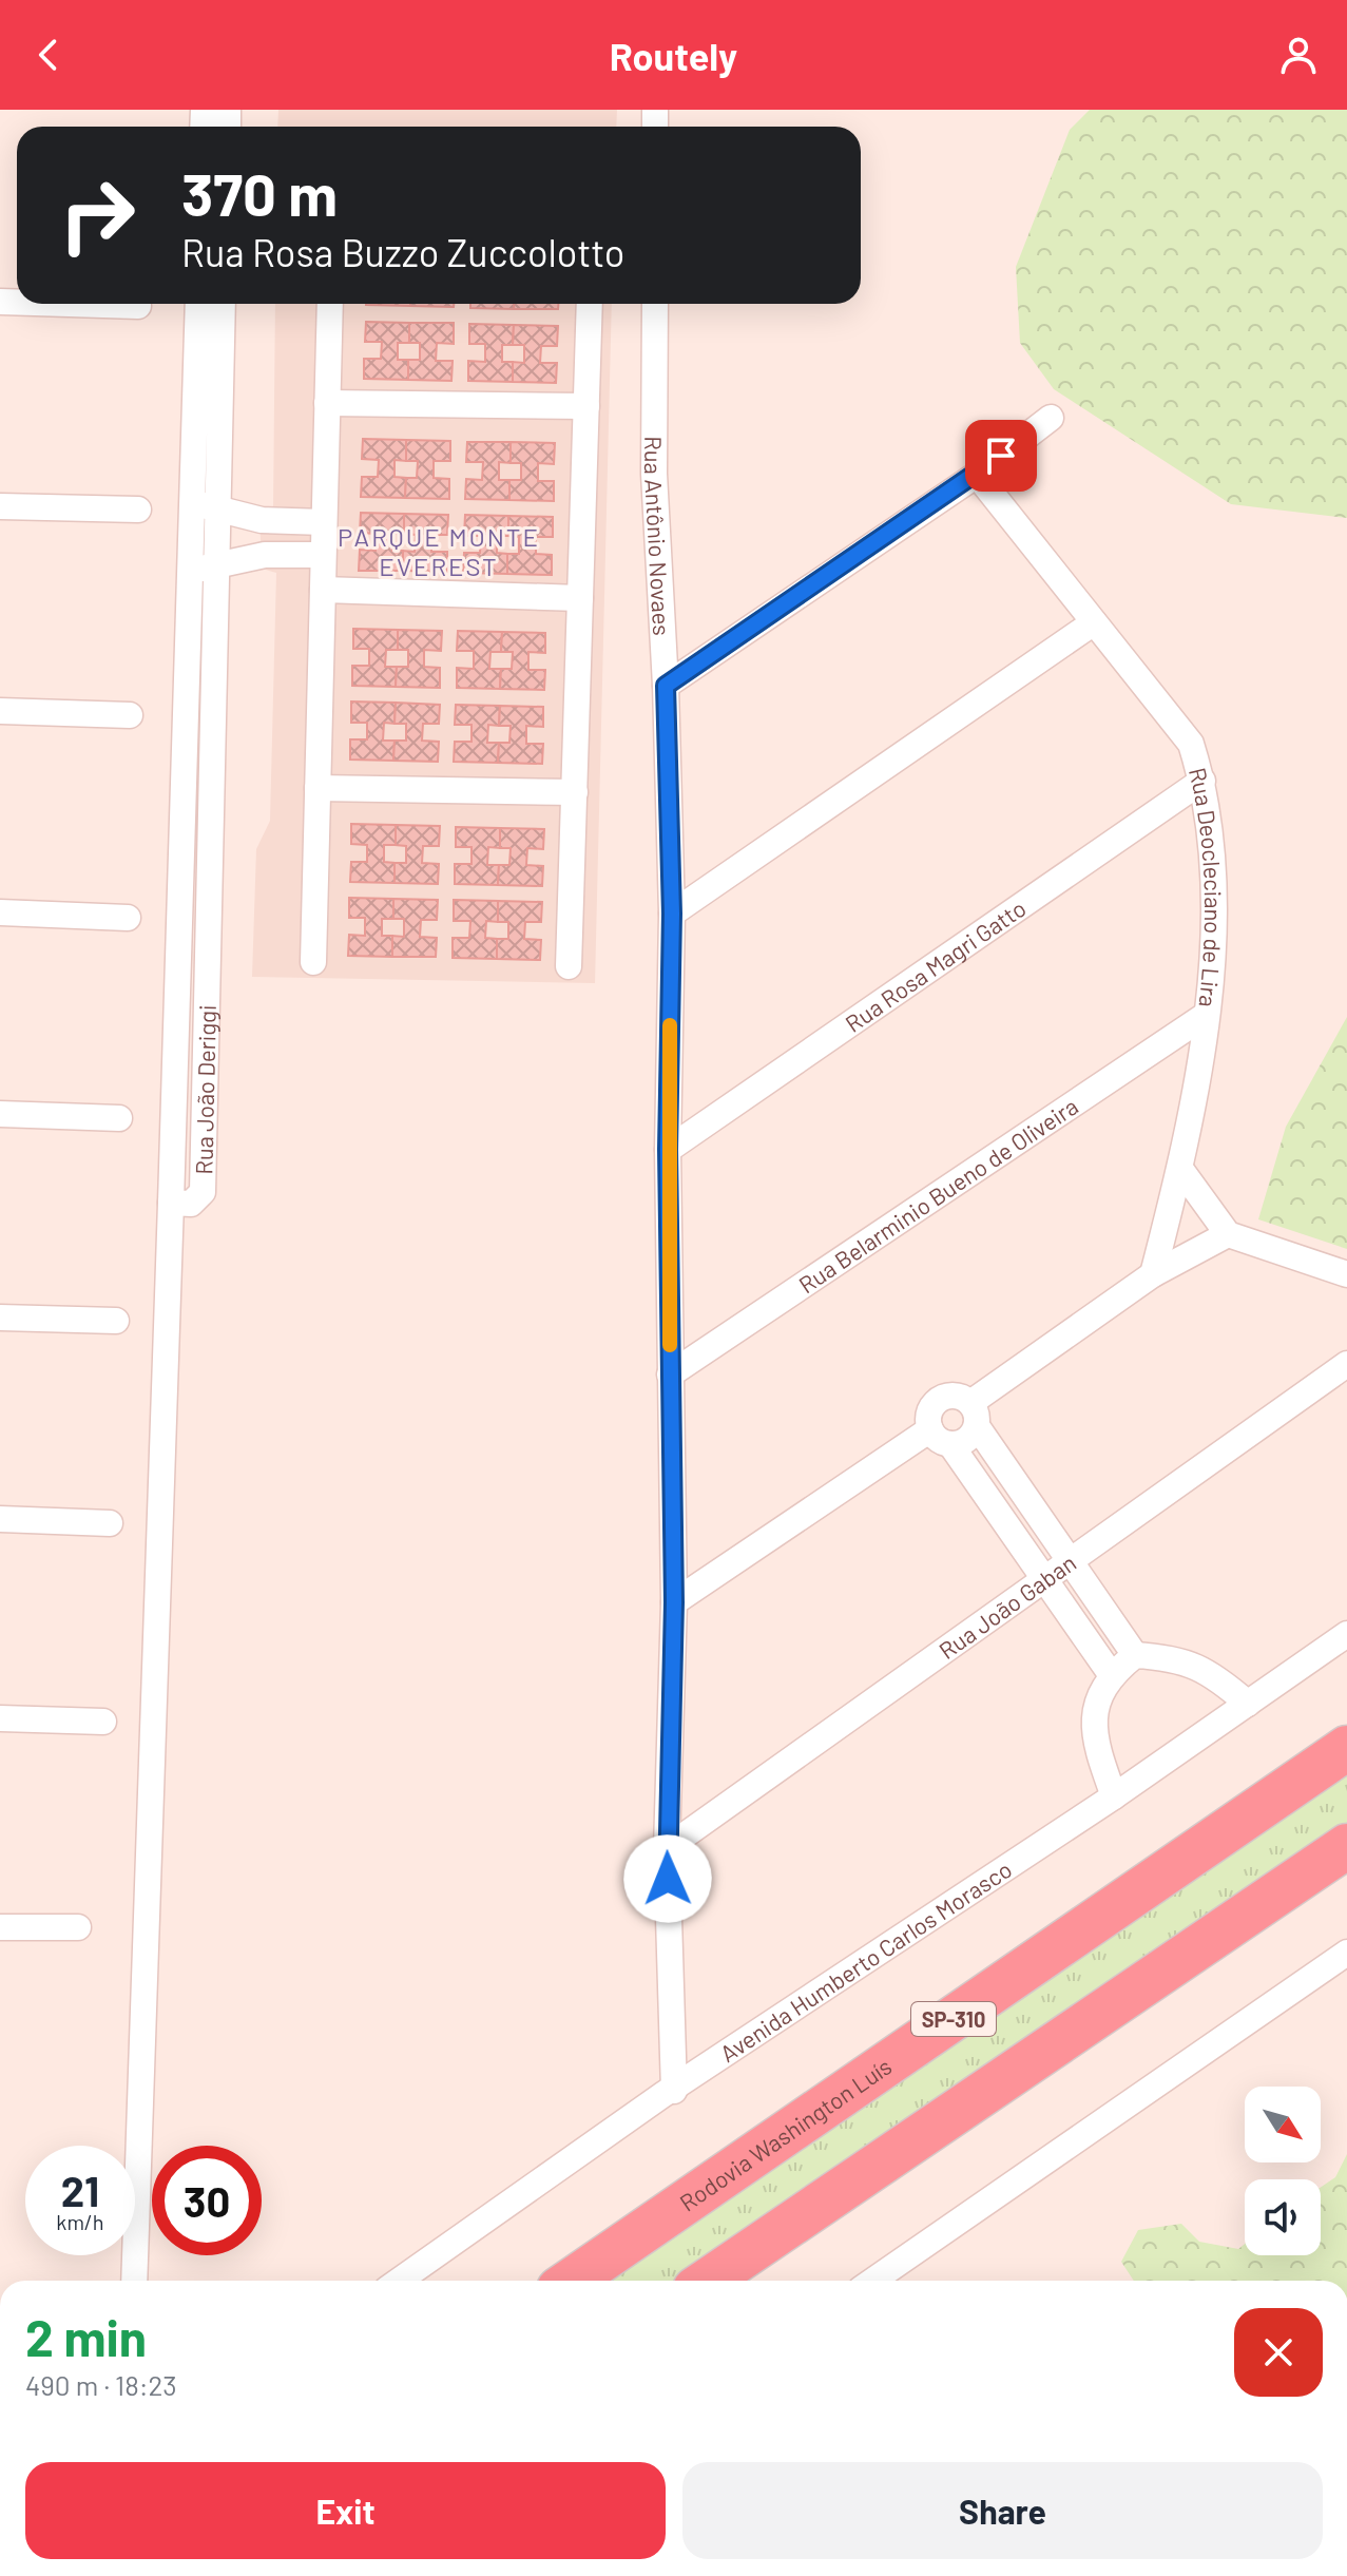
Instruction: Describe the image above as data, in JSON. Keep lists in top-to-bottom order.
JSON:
{
  "streets": {
    "highway": ["SP-310", "Rodovia Washington Luís"],
    "street": [
      "Rua Antônio Novaes",
      "Rua Deocleciano de Lira",
      "Rua Rosa Magri Gatto",
      "Rua João Deriggi",
      "Rua Belarminio Bueno de Oliveira",
      "Rua João Gaban",
      "Avenida Humberto Carlos Morasco"
    ]
  },
  "crossings": [
    ["Rua Antônio Novaes", "Rua Rosa Magri Gatto"],
    ["Rua Antônio Novaes", "Rua Belarminio Bueno de Oliveira"],
    ["Rua Antônio Novaes", "Rua João Gaban"],
    ["Rua Antônio Novaes", "Avenida Humberto Carlos Morasco"],
    ["Rua Deocleciano de Lira", "Rua Rosa Magri Gatto"],
    ["Rua Deocleciano de Lira", "Rua Belarminio Bueno de Oliveira"]
  ],
  "districts": ["PARQUE MONTE EVEREST"],
  "north": "bottom right",
  "page": {
    "header": "Routely",
    "turn": ["370 m", "Rua Rosa Buzzo Zuccolotto"],
    "speed": "21 km/h",
    "limit": "30",
    "heading": ["2 min", "490 m · 18:23"],
    "buttons": ["Exit", "Share"]
  }
}
